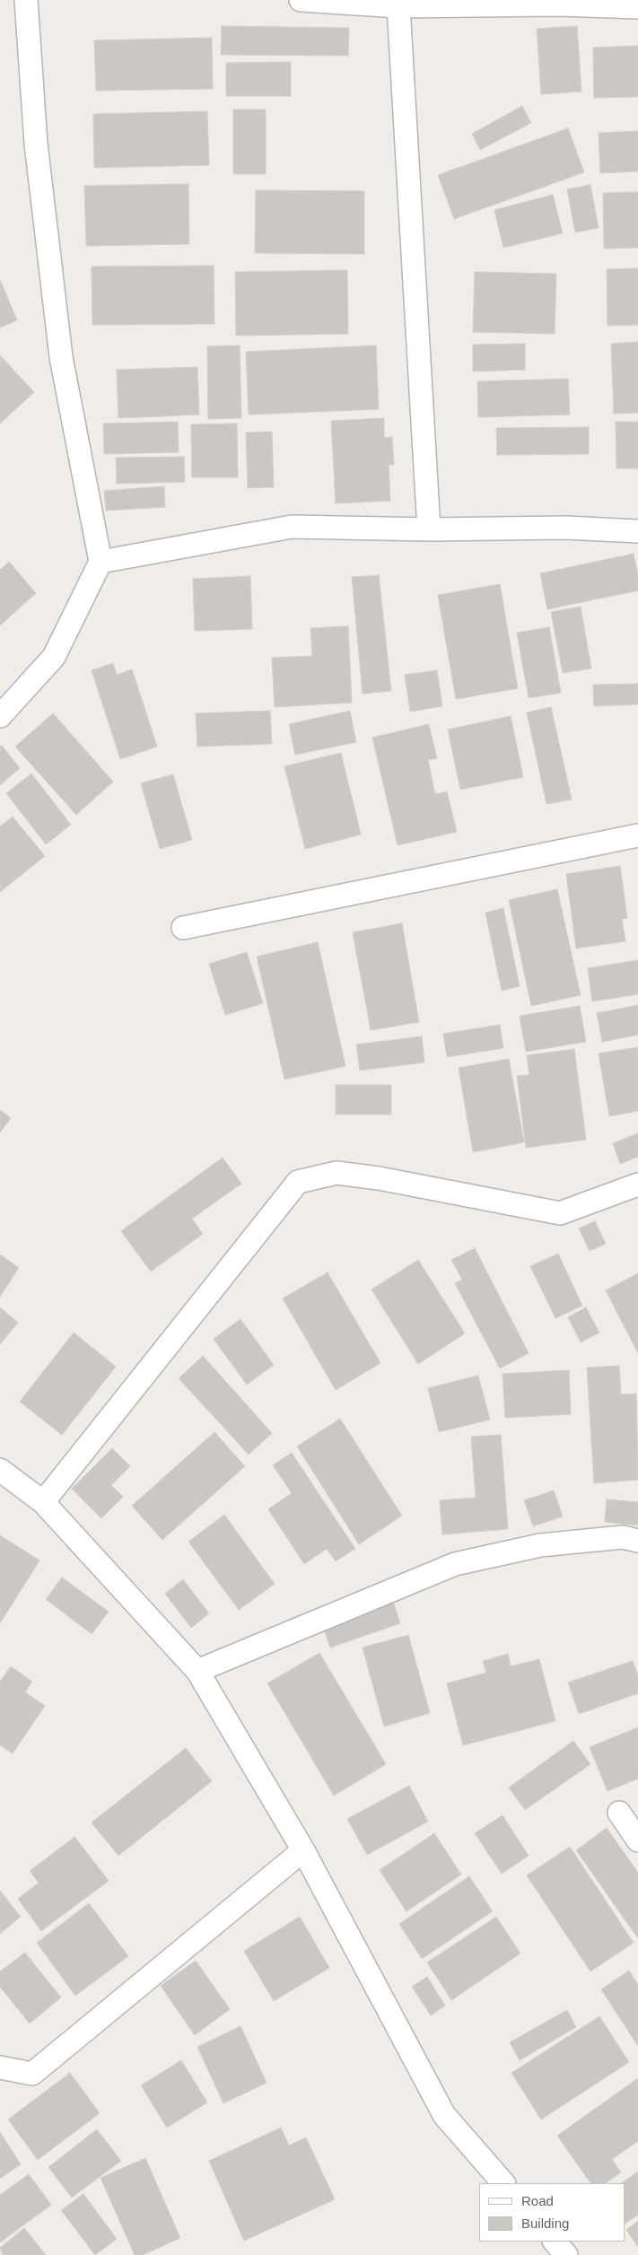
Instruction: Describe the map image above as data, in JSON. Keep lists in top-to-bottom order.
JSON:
{
  "legend": ["Road", "Building"]
}
